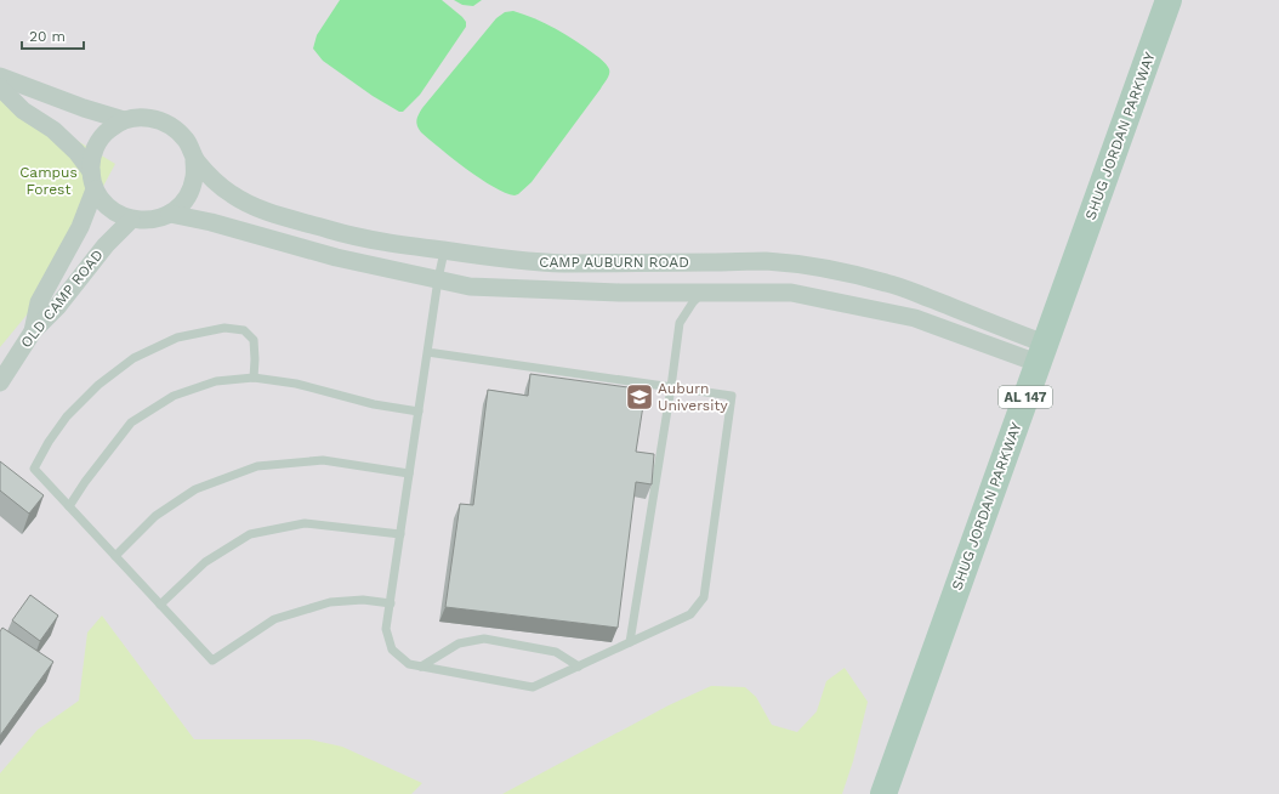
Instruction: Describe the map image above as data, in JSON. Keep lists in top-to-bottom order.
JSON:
{
  "streets": {
    "main road": ["SHUG JORDAN PARKWAY", "AL 147"],
    "street": ["CAMP AUBURN ROAD", "OLD CAMP ROAD"]
  },
  "crossings": [
    ["SHUG JORDAN PARKWAY", "CAMP AUBURN ROAD"],
    ["CAMP AUBURN ROAD", "OLD CAMP ROAD"]
  ],
  "parks": ["Campus Forest"],
  "places": {
    "school or university": ["Auburn University"]
  },
  "scale_bar": "20 m"
}
